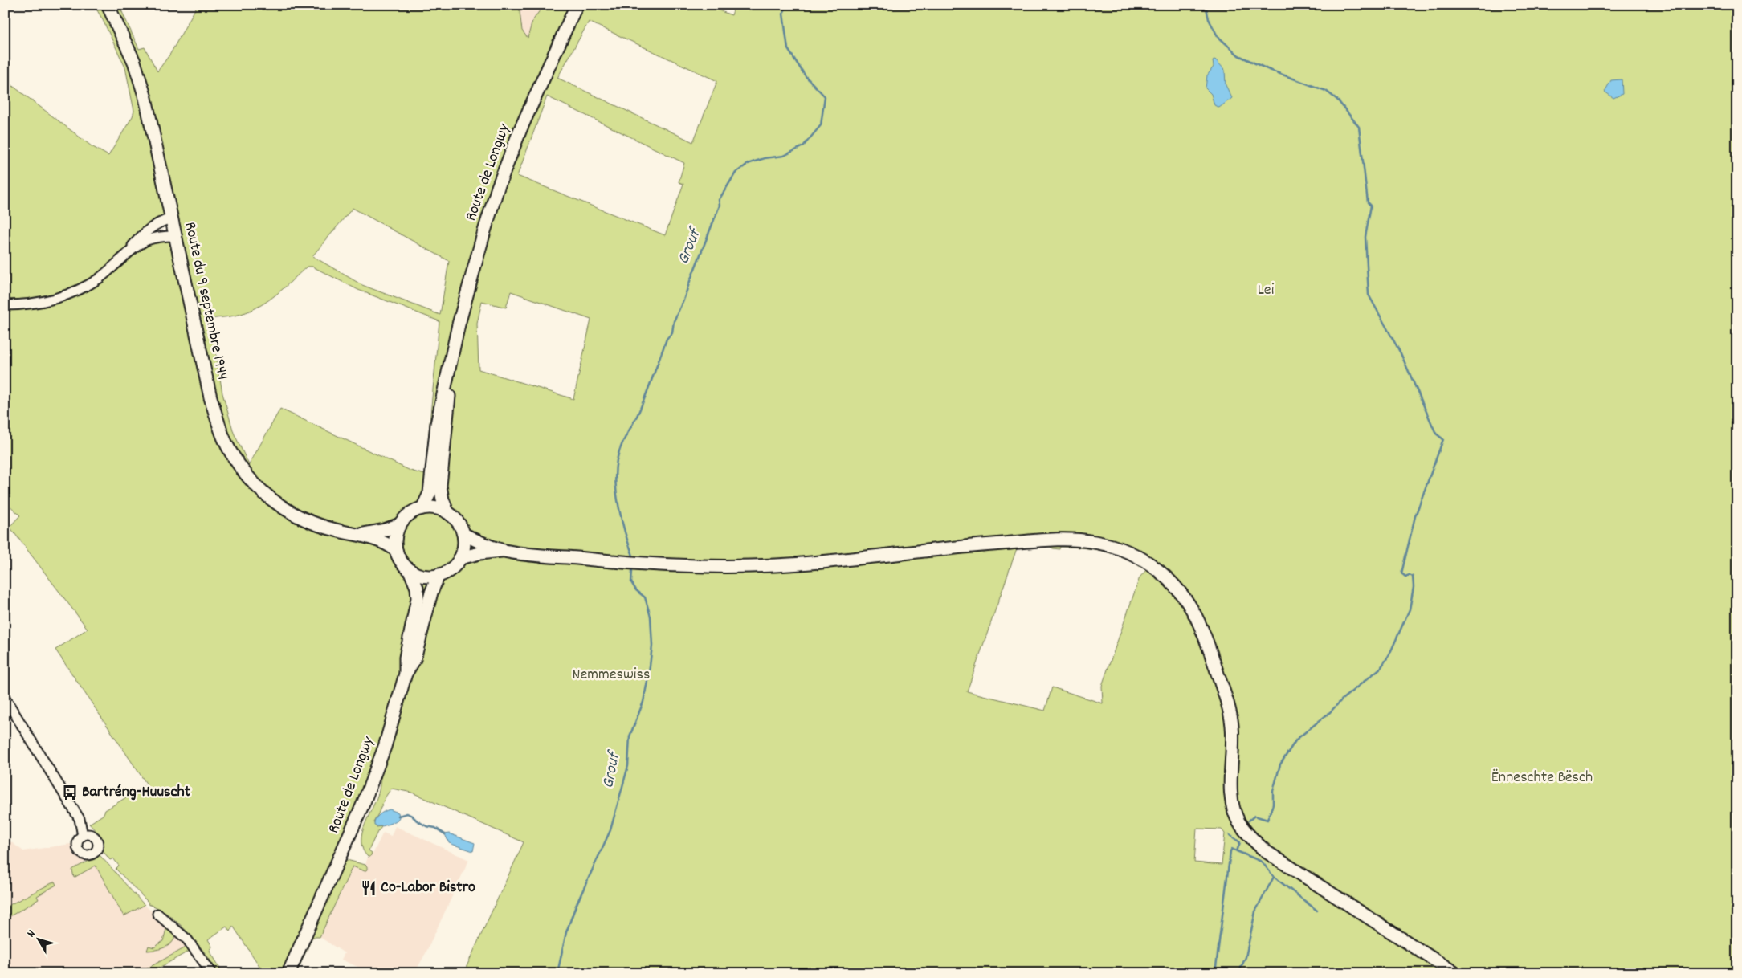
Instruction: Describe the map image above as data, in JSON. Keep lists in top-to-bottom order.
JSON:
{
  "streets": {
    "main road": ["Route de Longwy", "Route du 9 septembre 1944"]
  },
  "water": ["Grouf"],
  "parks": ["Lei", "Nemmeswiss", "Ënneschte Bësch"],
  "places": {
    "bus stop": ["Bartréng-Huuscht"],
    "restaurant": ["Co-Labor Bistro"]
  },
  "north": "top left"
}
